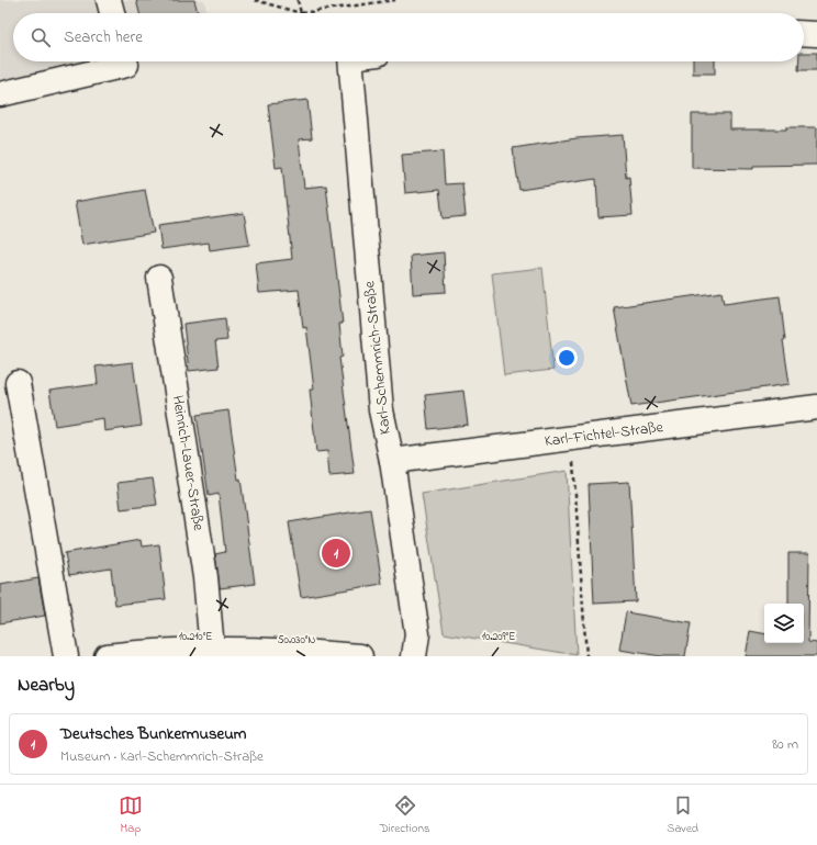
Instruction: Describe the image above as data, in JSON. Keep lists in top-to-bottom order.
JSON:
{
  "streets": {
    "street": ["Karl-Schemmrich-Straße", "Karl-Fichtel-Straße", "Heinrich-Lauer-Straße"]
  },
  "crossings": [
    ["Karl-Schemmrich-Straße", "Karl-Fichtel-Straße"]
  ],
  "page": {
    "search": "Search here",
    "pins": "1",
    "heading": "Nearby",
    "list": [
      {
        "mark": "1",
        "name": "Deutsches Bunkermuseum",
        "note": "Museum · Karl-Schemmrich-Straße",
        "value": "80 m"
      }
    ],
    "nav": ["Map", "Directions", "Saved"]
  },
  "coordinates": ["10.210°E", "10.209°E", "50.030°N"]
}
